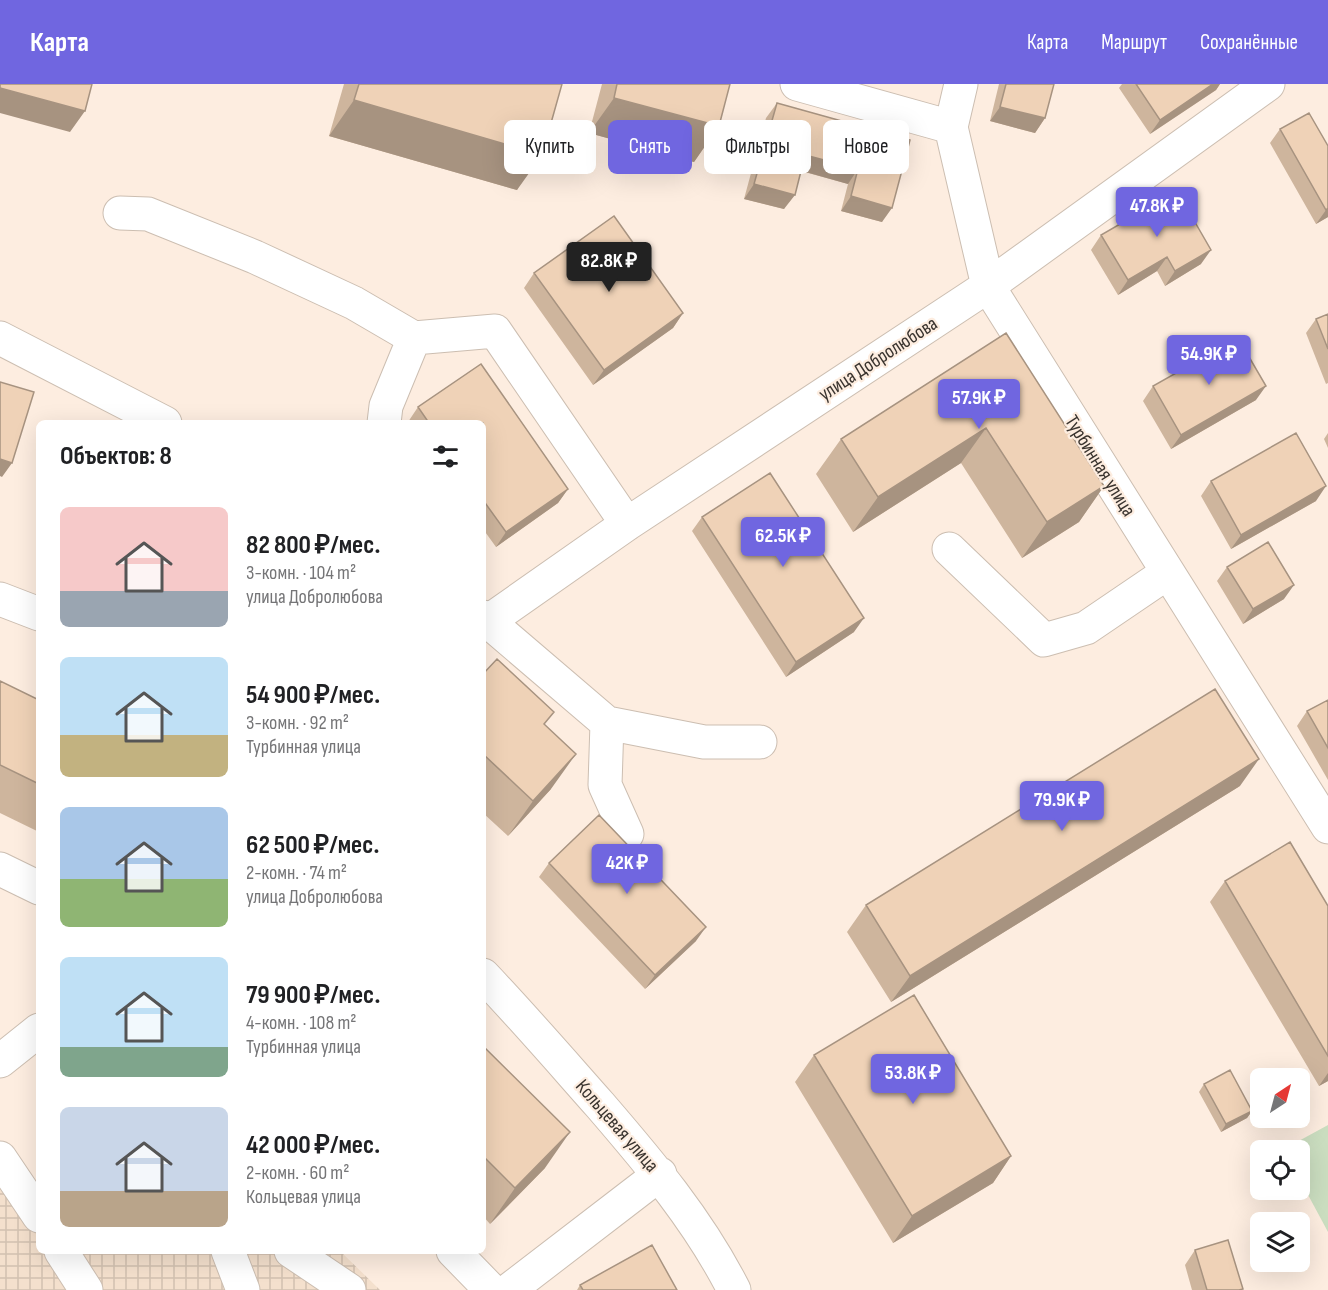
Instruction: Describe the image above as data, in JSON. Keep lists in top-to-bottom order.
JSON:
{
  "streets": {
    "street": ["улица Добролюбова", "Турбинная улица", "Кольцевая улица"]
  },
  "crossings": [
    ["улица Добролюбова", "Турбинная улица"]
  ],
  "north": "top right",
  "page": {
    "header": "Карта",
    "nav": ["Карта", "Маршрут", "Сохранённые"],
    "chip": [
      "Купить",
      "Снять",
      "Фильтры",
      "Новое"
    ],
    "price": [
      "47.8K ₽",
      "82.8K ₽",
      "54.9K ₽",
      "57.9K ₽",
      "62.5K ₽",
      "79.9K ₽",
      "42K ₽",
      "53.8K ₽"
    ],
    "heading": "Объектов: 8",
    "list": [
      {
        "name": "82 800 ₽/мес.",
        "note": "3-комн. · 104 m² · улица Добролюбова"
      },
      {
        "name": "54 900 ₽/мес.",
        "note": "3-комн. · 92 m² · Турбинная улица"
      },
      {
        "name": "62 500 ₽/мес.",
        "note": "2-комн. · 74 m² · улица Добролюбова"
      },
      {
        "name": "79 900 ₽/мес.",
        "note": "4-комн. · 108 m² · Турбинная улица"
      },
      {
        "name": "42 000 ₽/мес.",
        "note": "2-комн. · 60 m² · Кольцевая улица"
      }
    ]
  }
}
